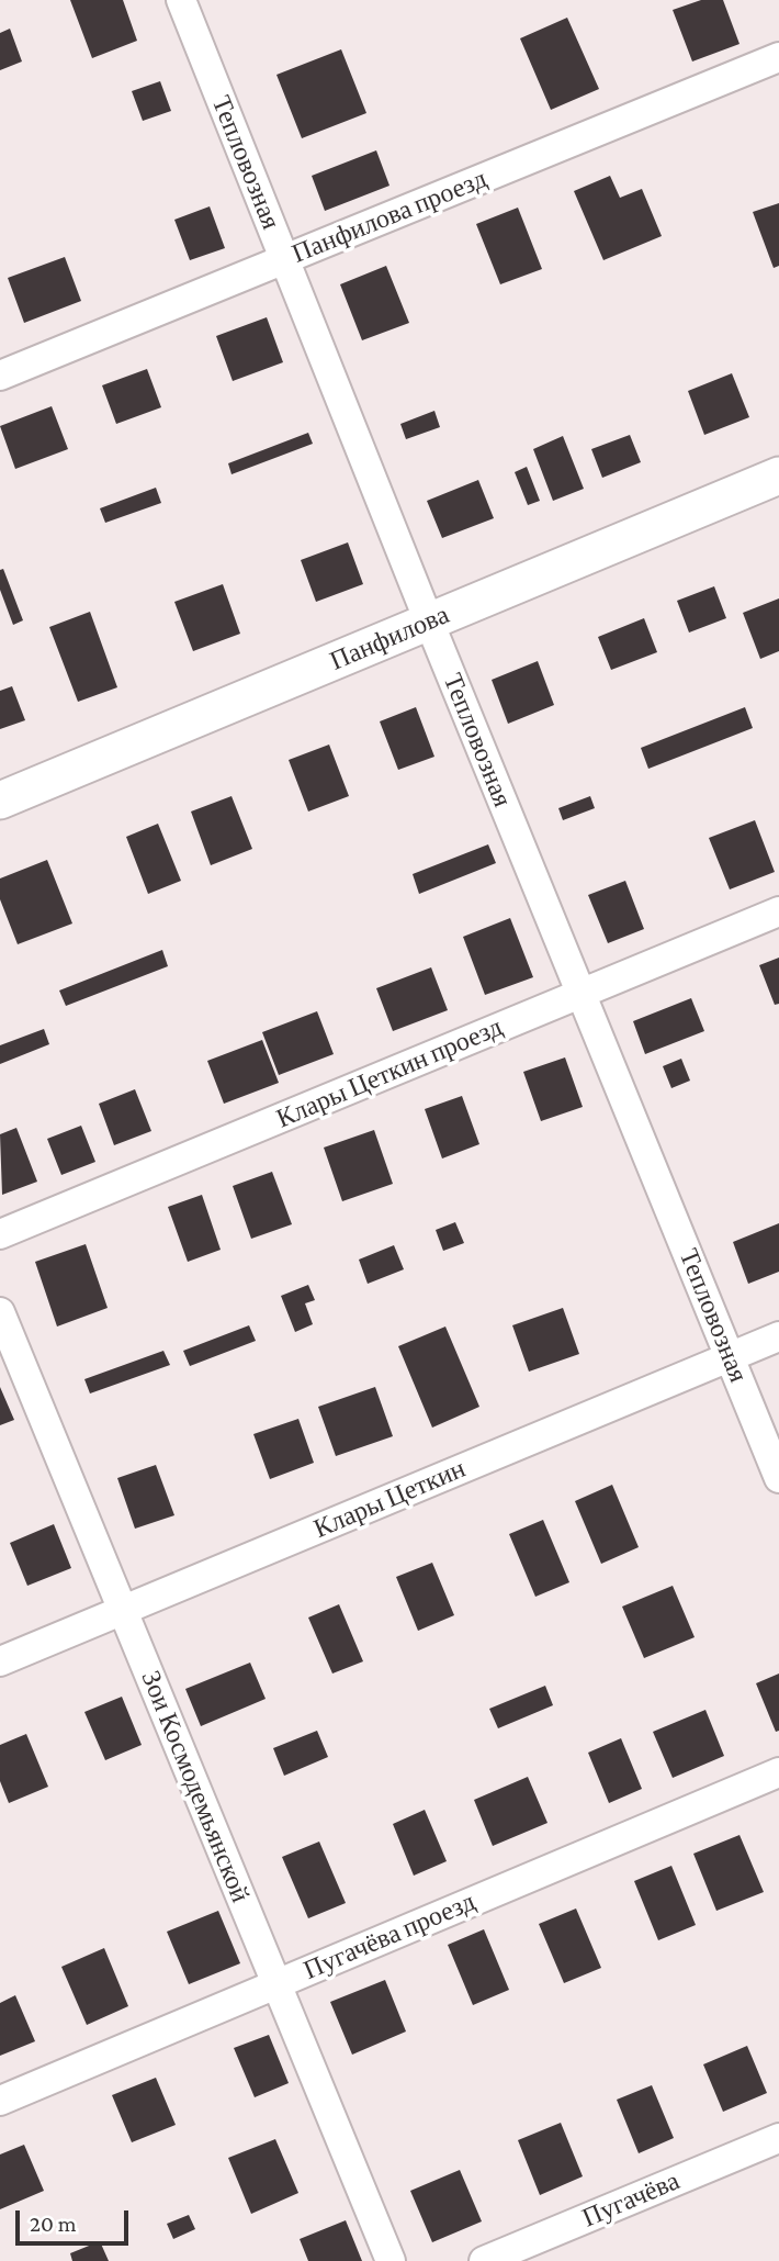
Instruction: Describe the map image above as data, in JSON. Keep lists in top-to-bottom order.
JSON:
{
  "streets": {
    "street": [
      "Тепловозная",
      "Панфилова проезд",
      "Панфилова",
      "Клары Цеткин проезд",
      "Клары Цеткин",
      "Зои Космодемьянской",
      "Пугачёва проезд",
      "Пугачёва"
    ]
  },
  "crossings": [
    ["Тепловозная", "Панфилова проезд"],
    ["Тепловозная", "Панфилова"],
    ["Тепловозная", "Клары Цеткин проезд"],
    ["Тепловозная", "Клары Цеткин"],
    ["Клары Цеткин", "Зои Космодемьянской"],
    ["Зои Космодемьянской", "Пугачёва проезд"]
  ],
  "scale_bar": "20 m"
}
